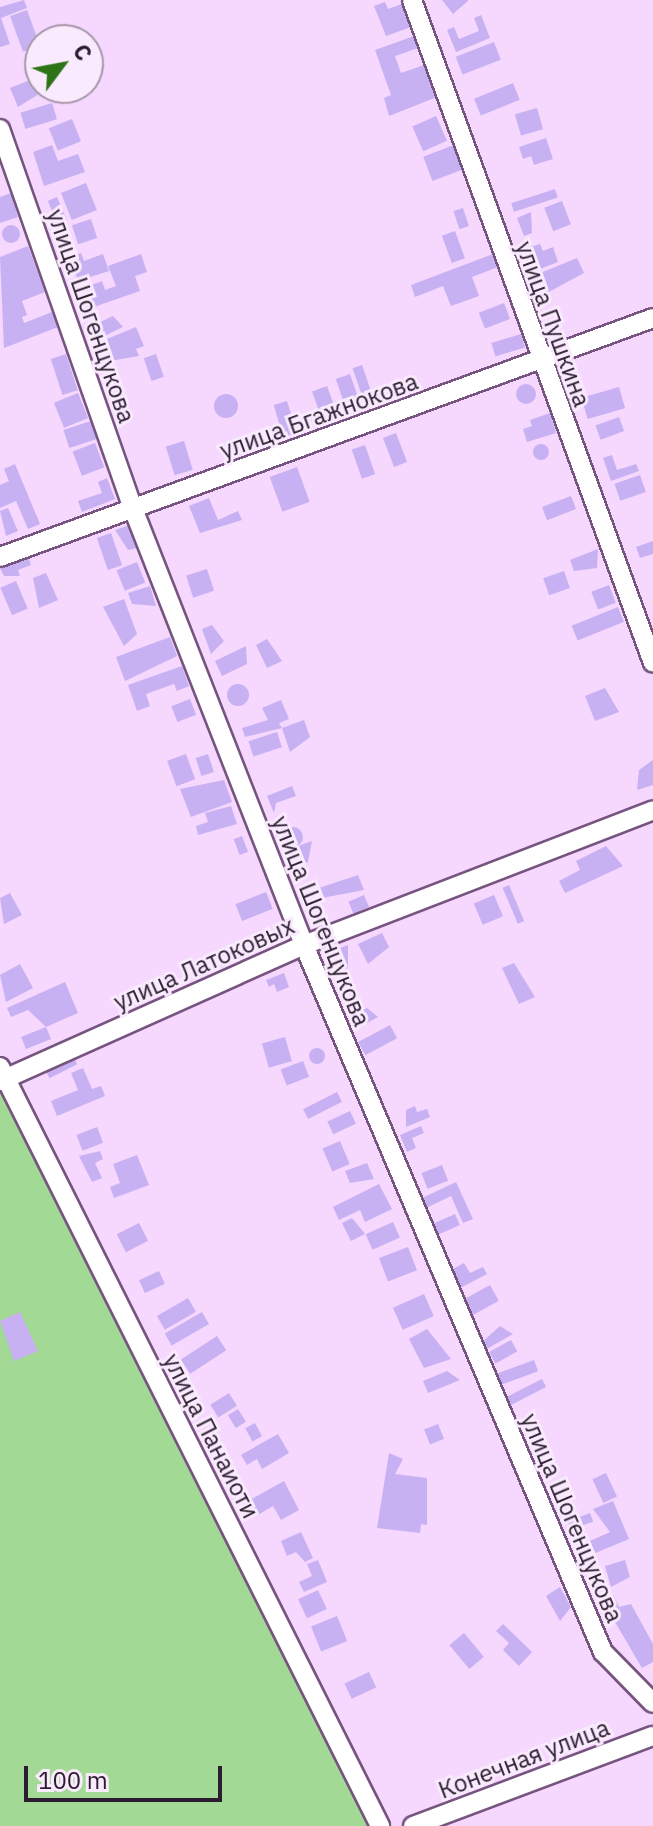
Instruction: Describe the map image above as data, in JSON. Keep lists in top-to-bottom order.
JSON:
{
  "streets": {
    "street": [
      "улица Шогенцукова",
      "улица Пушкина",
      "улица Бгажнокова",
      "улица Латоковых",
      "улица Панаиоти",
      "Конечная улица"
    ]
  },
  "crossings": [
    ["улица Шогенцукова", "улица Бгажнокова"],
    ["улица Шогенцукова", "улица Латоковых"],
    ["улица Пушкина", "улица Бгажнокова"],
    ["улица Латоковых", "улица Панаиоти"]
  ],
  "scale_bar": "100 m",
  "north": "top right"
}
